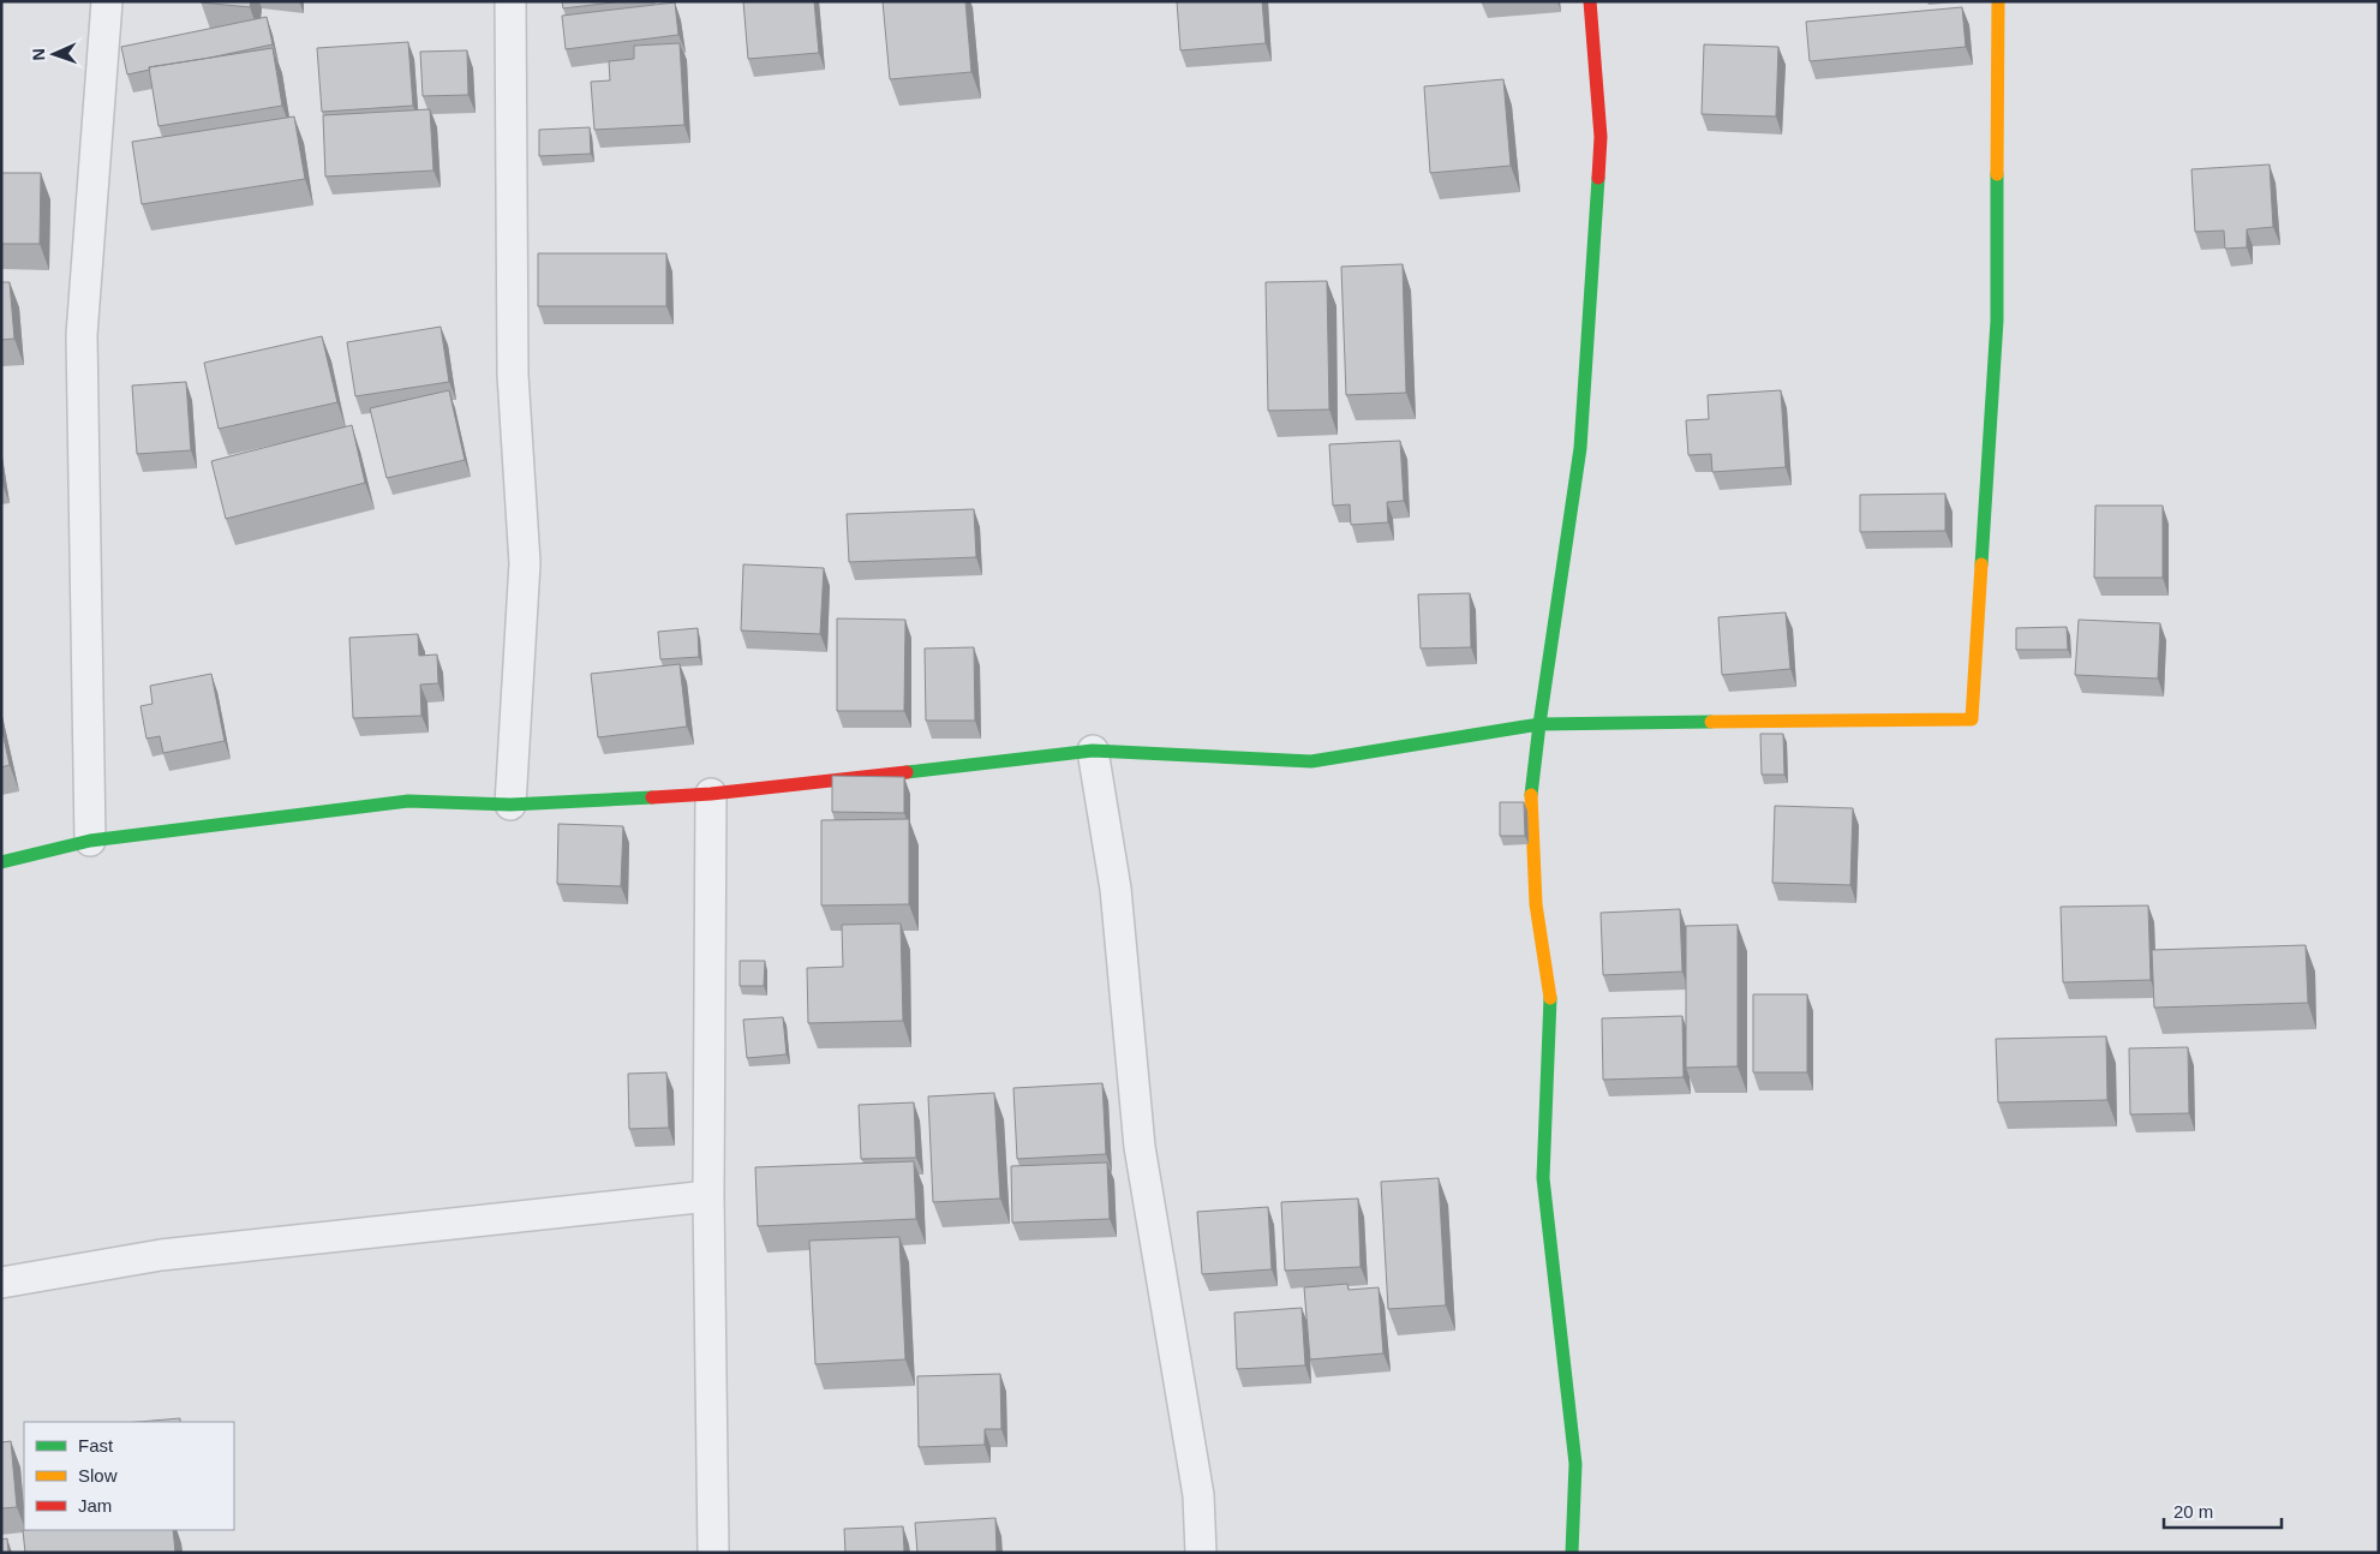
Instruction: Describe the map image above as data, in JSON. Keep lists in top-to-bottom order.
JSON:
{
  "legend": ["Fast", "Slow", "Jam"],
  "scale_bar": "20 m",
  "north": "left"
}
